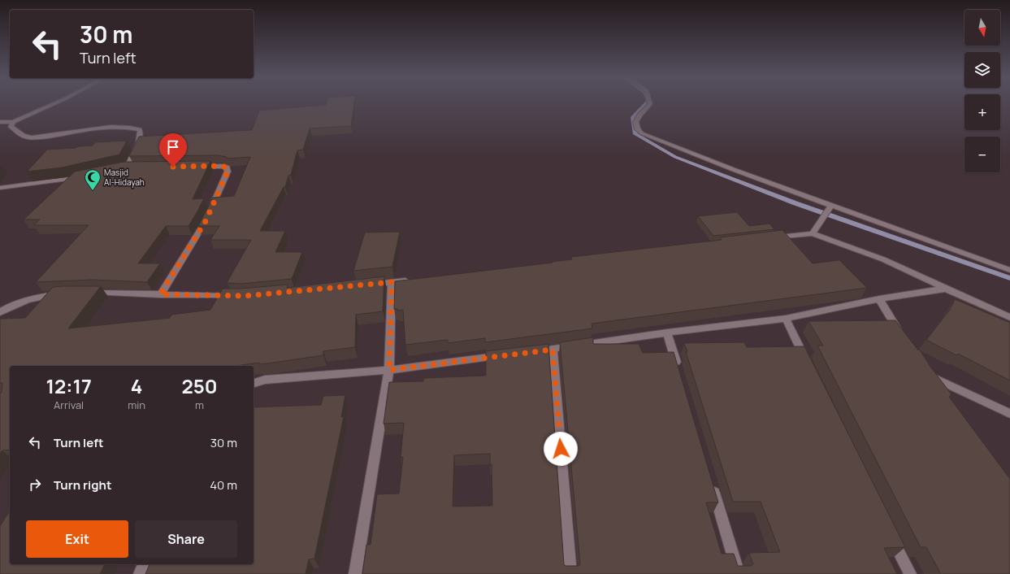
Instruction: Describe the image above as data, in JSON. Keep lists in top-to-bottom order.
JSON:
{
  "places": {
    "mosque": ["Masjid Al-Hidayah"]
  },
  "north": "bottom",
  "page": {
    "map_buttons": ["+", "−"],
    "turn": ["30 m", "Turn left"],
    "eta": [
      "12:17",
      "Arrival",
      "4",
      "min",
      "250",
      "m"
    ],
    "list": [
      {
        "name": "Turn left",
        "value": "30 m"
      },
      {
        "name": "Turn right",
        "value": "40 m"
      }
    ],
    "buttons": ["Exit", "Share"]
  }
}
